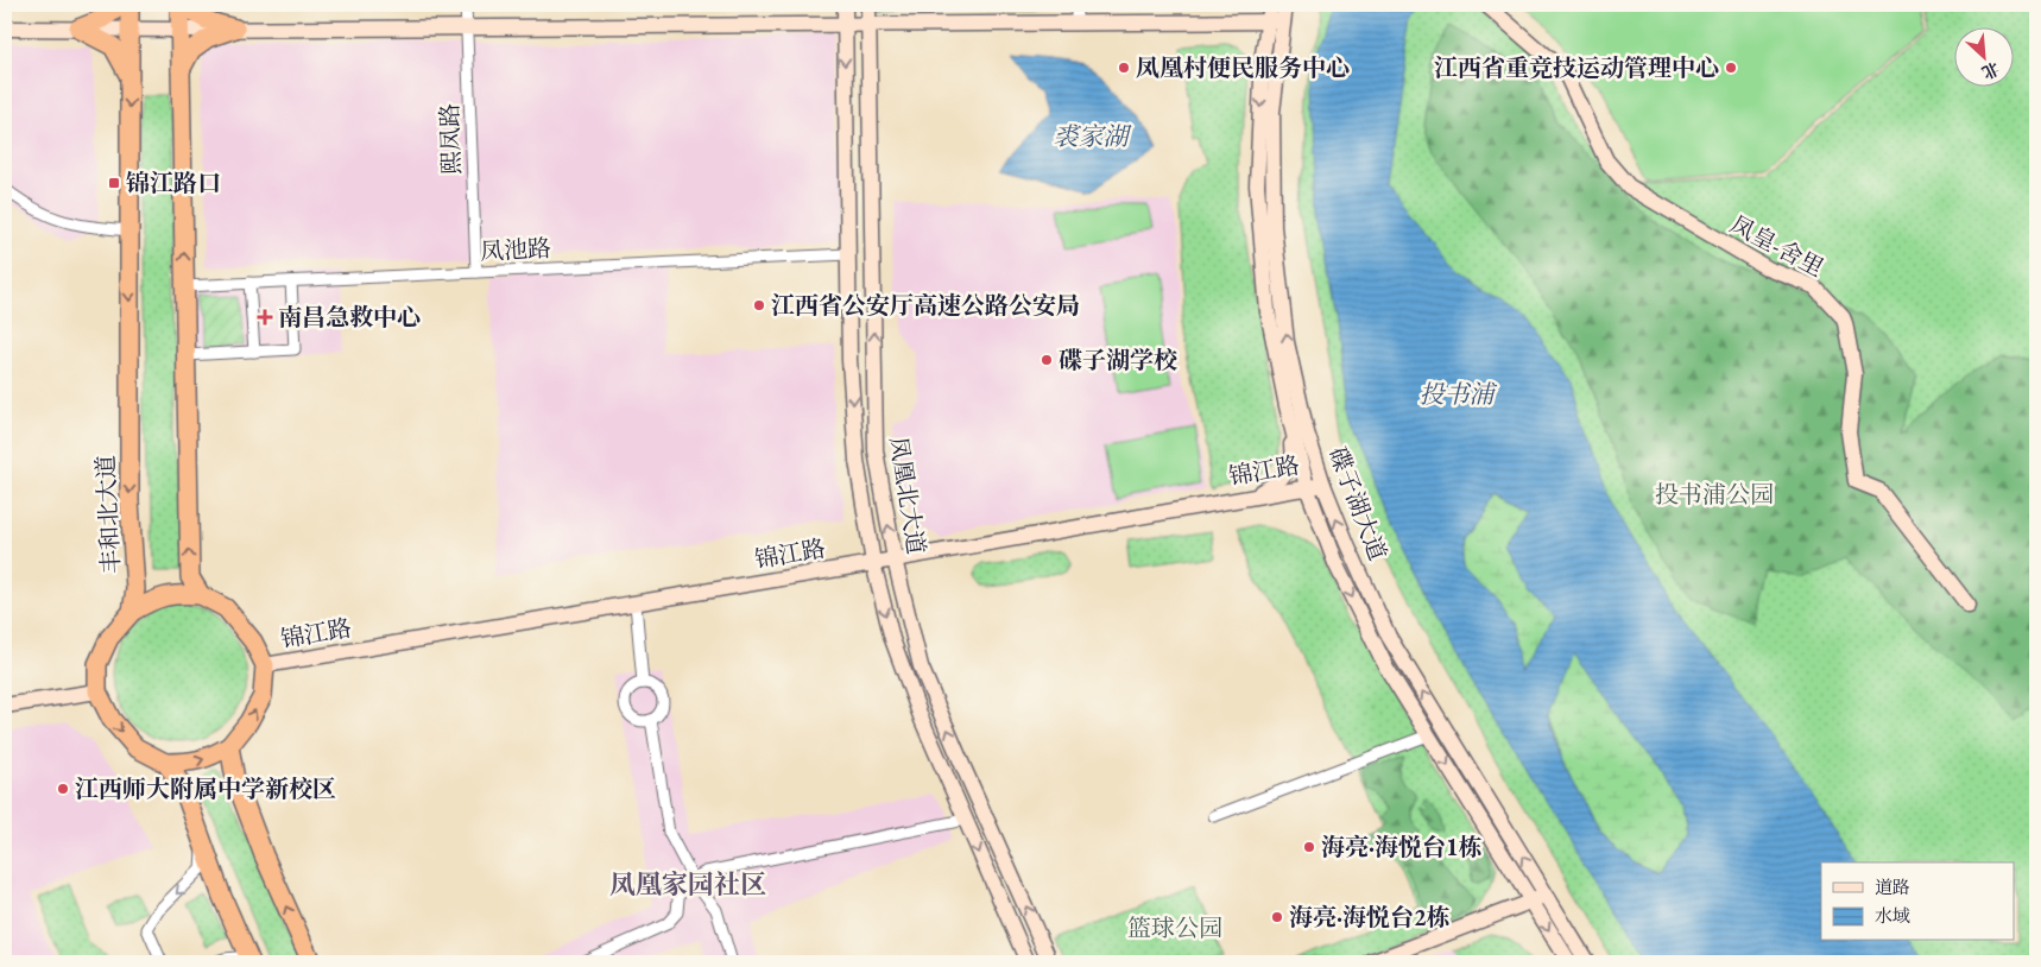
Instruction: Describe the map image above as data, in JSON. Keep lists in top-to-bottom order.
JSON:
{
  "streets": {
    "highway": ["丰和北大道"],
    "main road": [
      "凤皇-舍里",
      "锦江路",
      "凤凰北大道",
      "碟子湖大道"
    ],
    "street": ["熙凤路", "凤池路"]
  },
  "crossings": [
    ["熙凤路", "凤池路"],
    ["凤池路", "凤凰北大道"],
    ["锦江路", "凤凰北大道"],
    ["锦江路", "碟子湖大道"],
    ["锦江路", "丰和北大道"]
  ],
  "districts": ["凤凰家园社区"],
  "water": ["裘家湖", "投书浦"],
  "parks": ["投书浦公园", "篮球公园"],
  "places": {
    "other": [
      "凤凰村便民服务中心",
      "江西省重竞技运动管理中心",
      "江西省公安厅高速公路公安局",
      "碟子湖学校",
      "江西师大附属中学新校区",
      "海亮·海悦台1栋",
      "海亮·海悦台2栋"
    ],
    "transit": ["锦江路口"],
    "health": ["南昌急救中心"]
  },
  "legend": ["道路", "水域"],
  "north": "bottom right"
}
